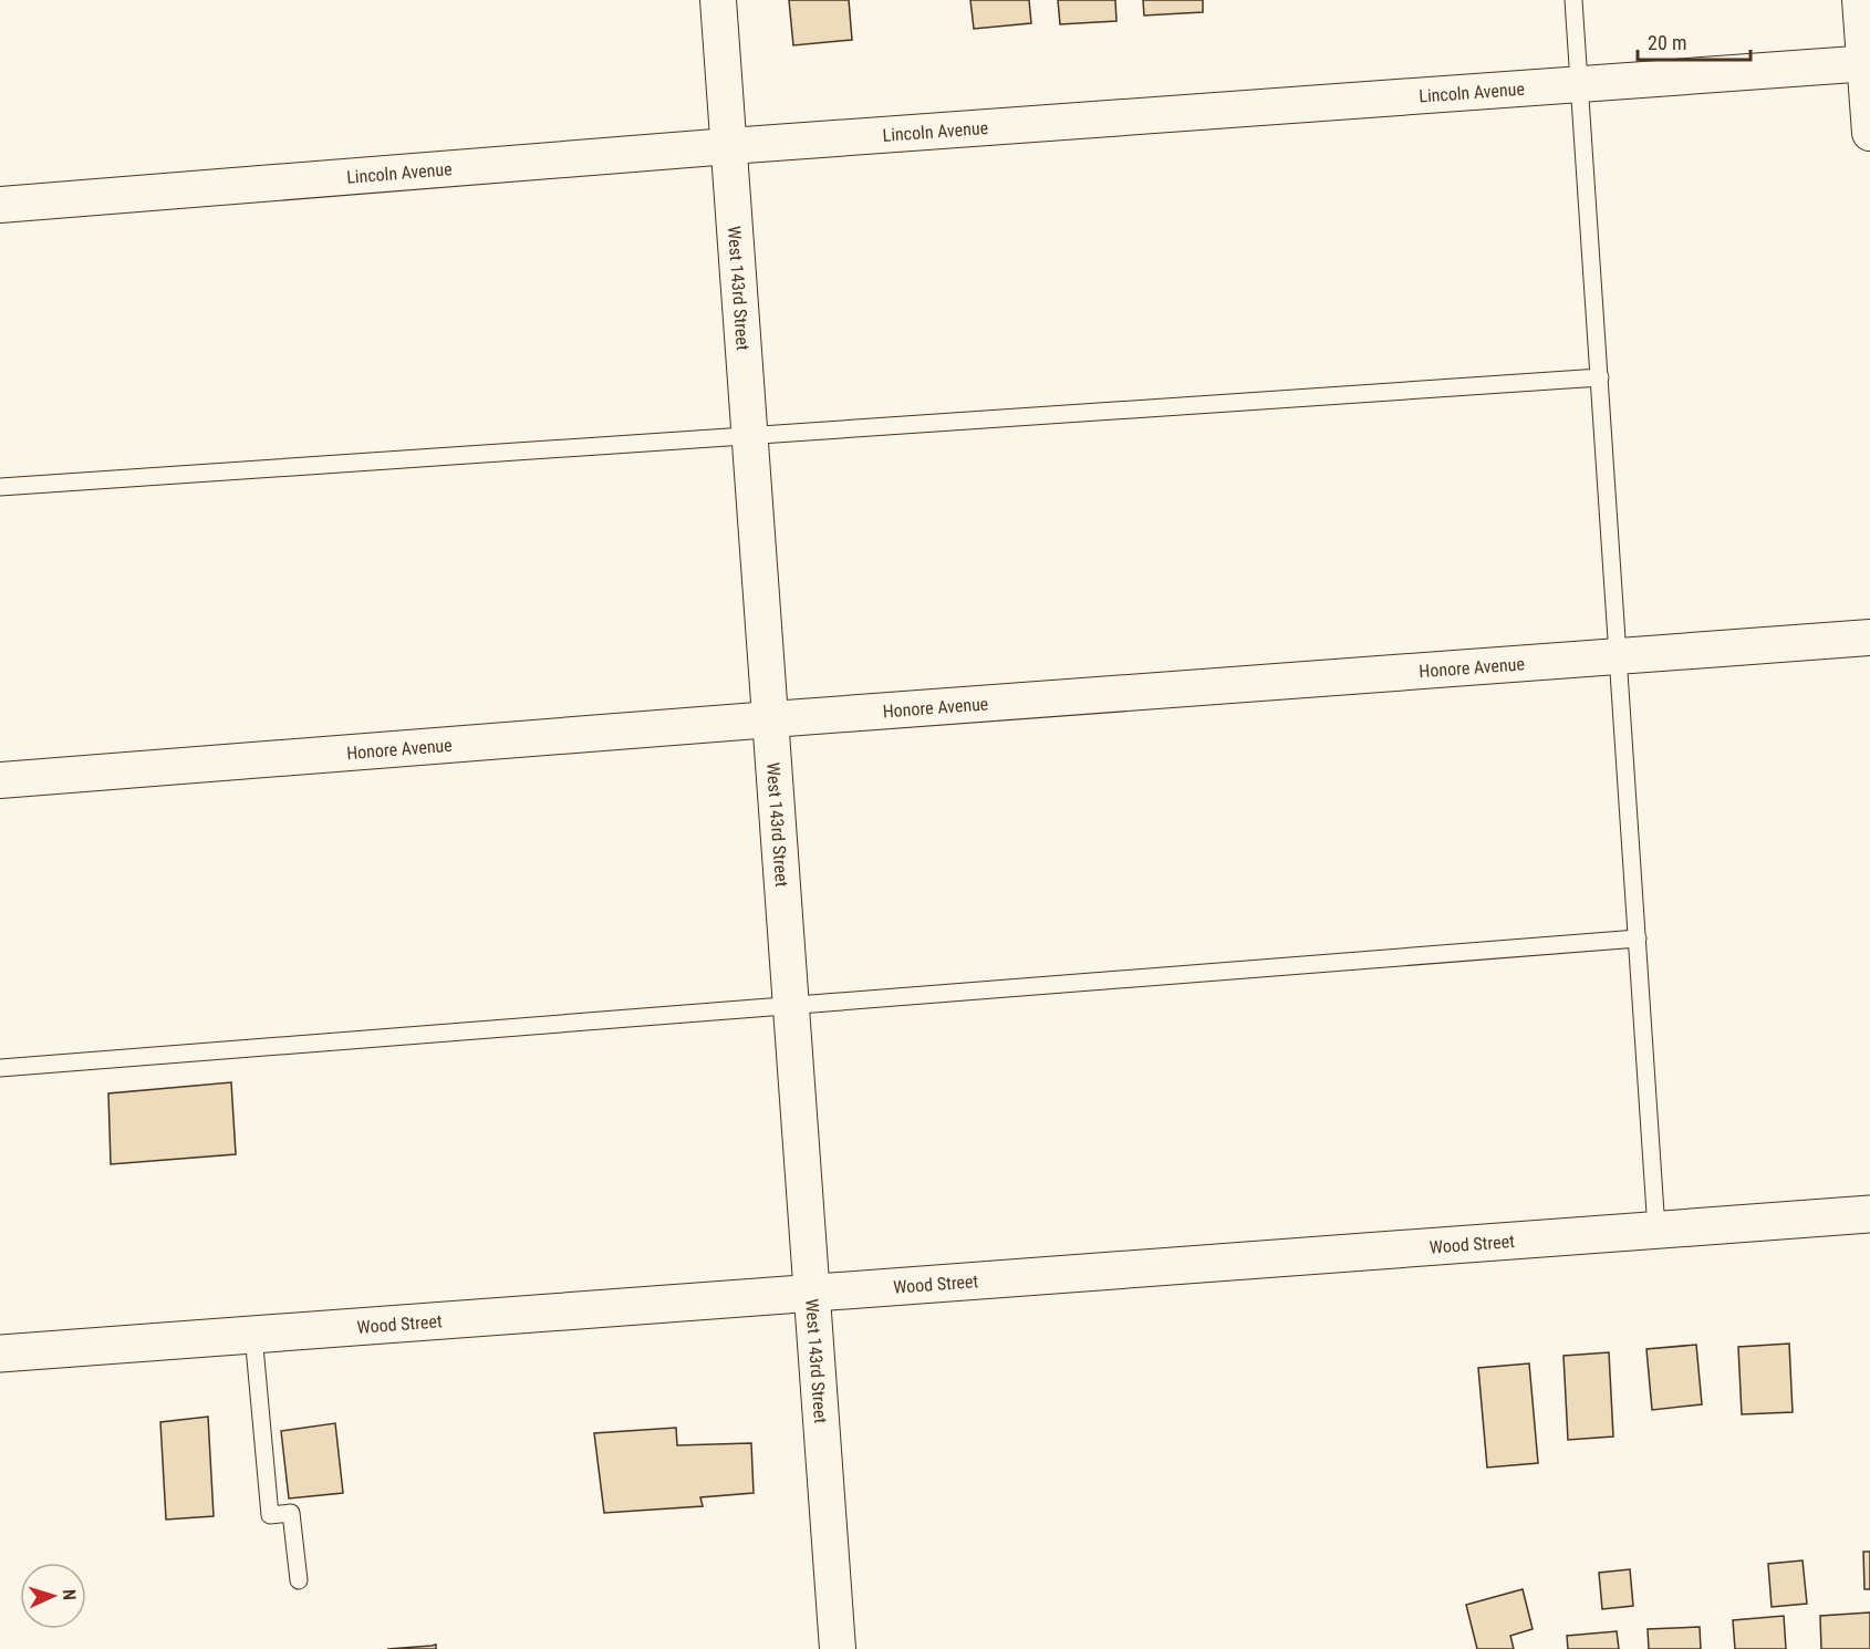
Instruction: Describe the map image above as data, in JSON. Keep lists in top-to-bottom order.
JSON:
{
  "streets": {
    "main road": ["Wood Street"],
    "street": ["Lincoln Avenue", "West 143rd Street", "Honore Avenue"]
  },
  "crossings": [
    ["Lincoln Avenue", "West 143rd Street"],
    ["West 143rd Street", "Honore Avenue"],
    ["West 143rd Street", "Wood Street"]
  ],
  "scale_bar": "20 m",
  "north": "right"
}
